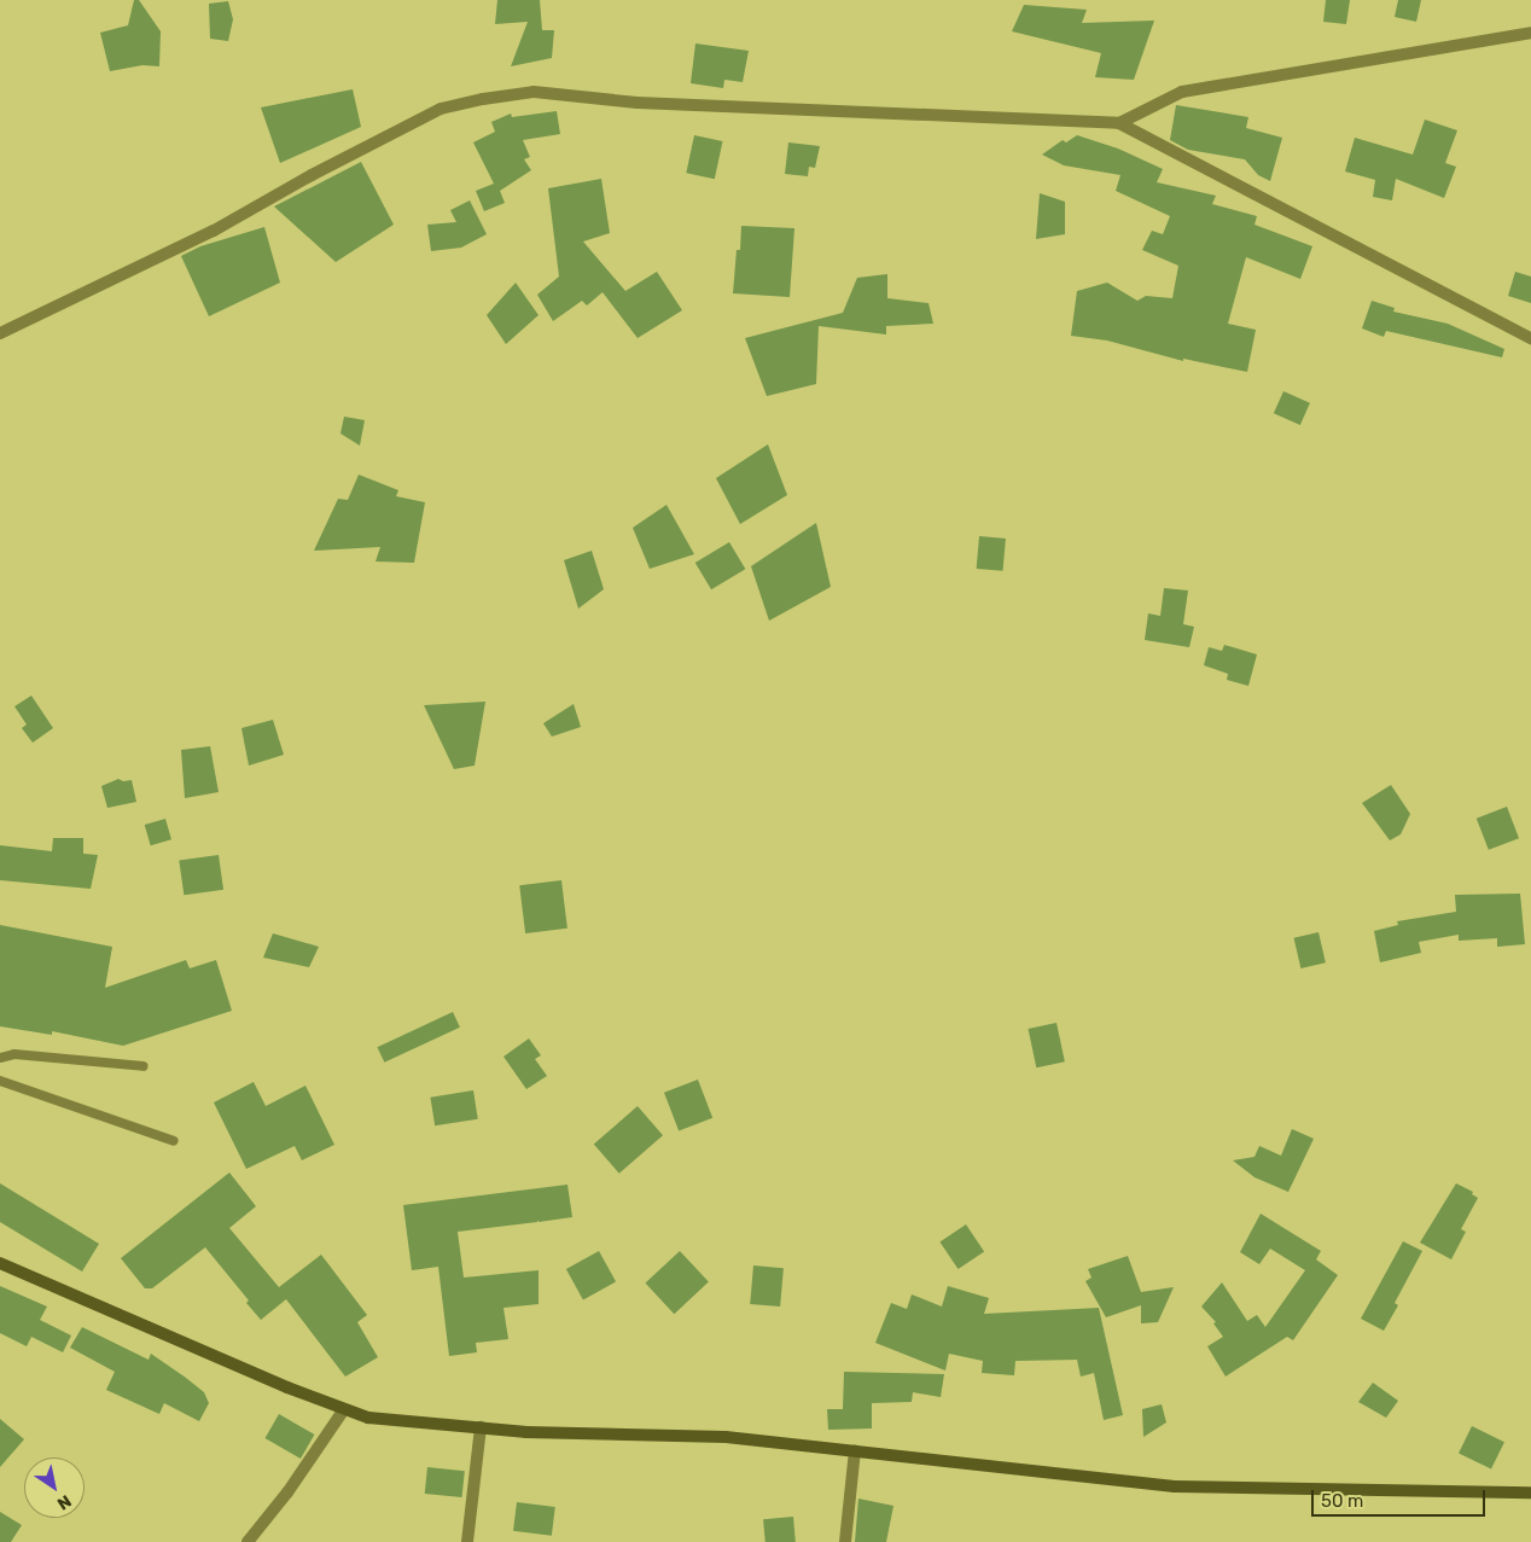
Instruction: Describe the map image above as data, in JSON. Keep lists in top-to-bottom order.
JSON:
{
  "scale_bar": "50 m",
  "north": "bottom right"
}
